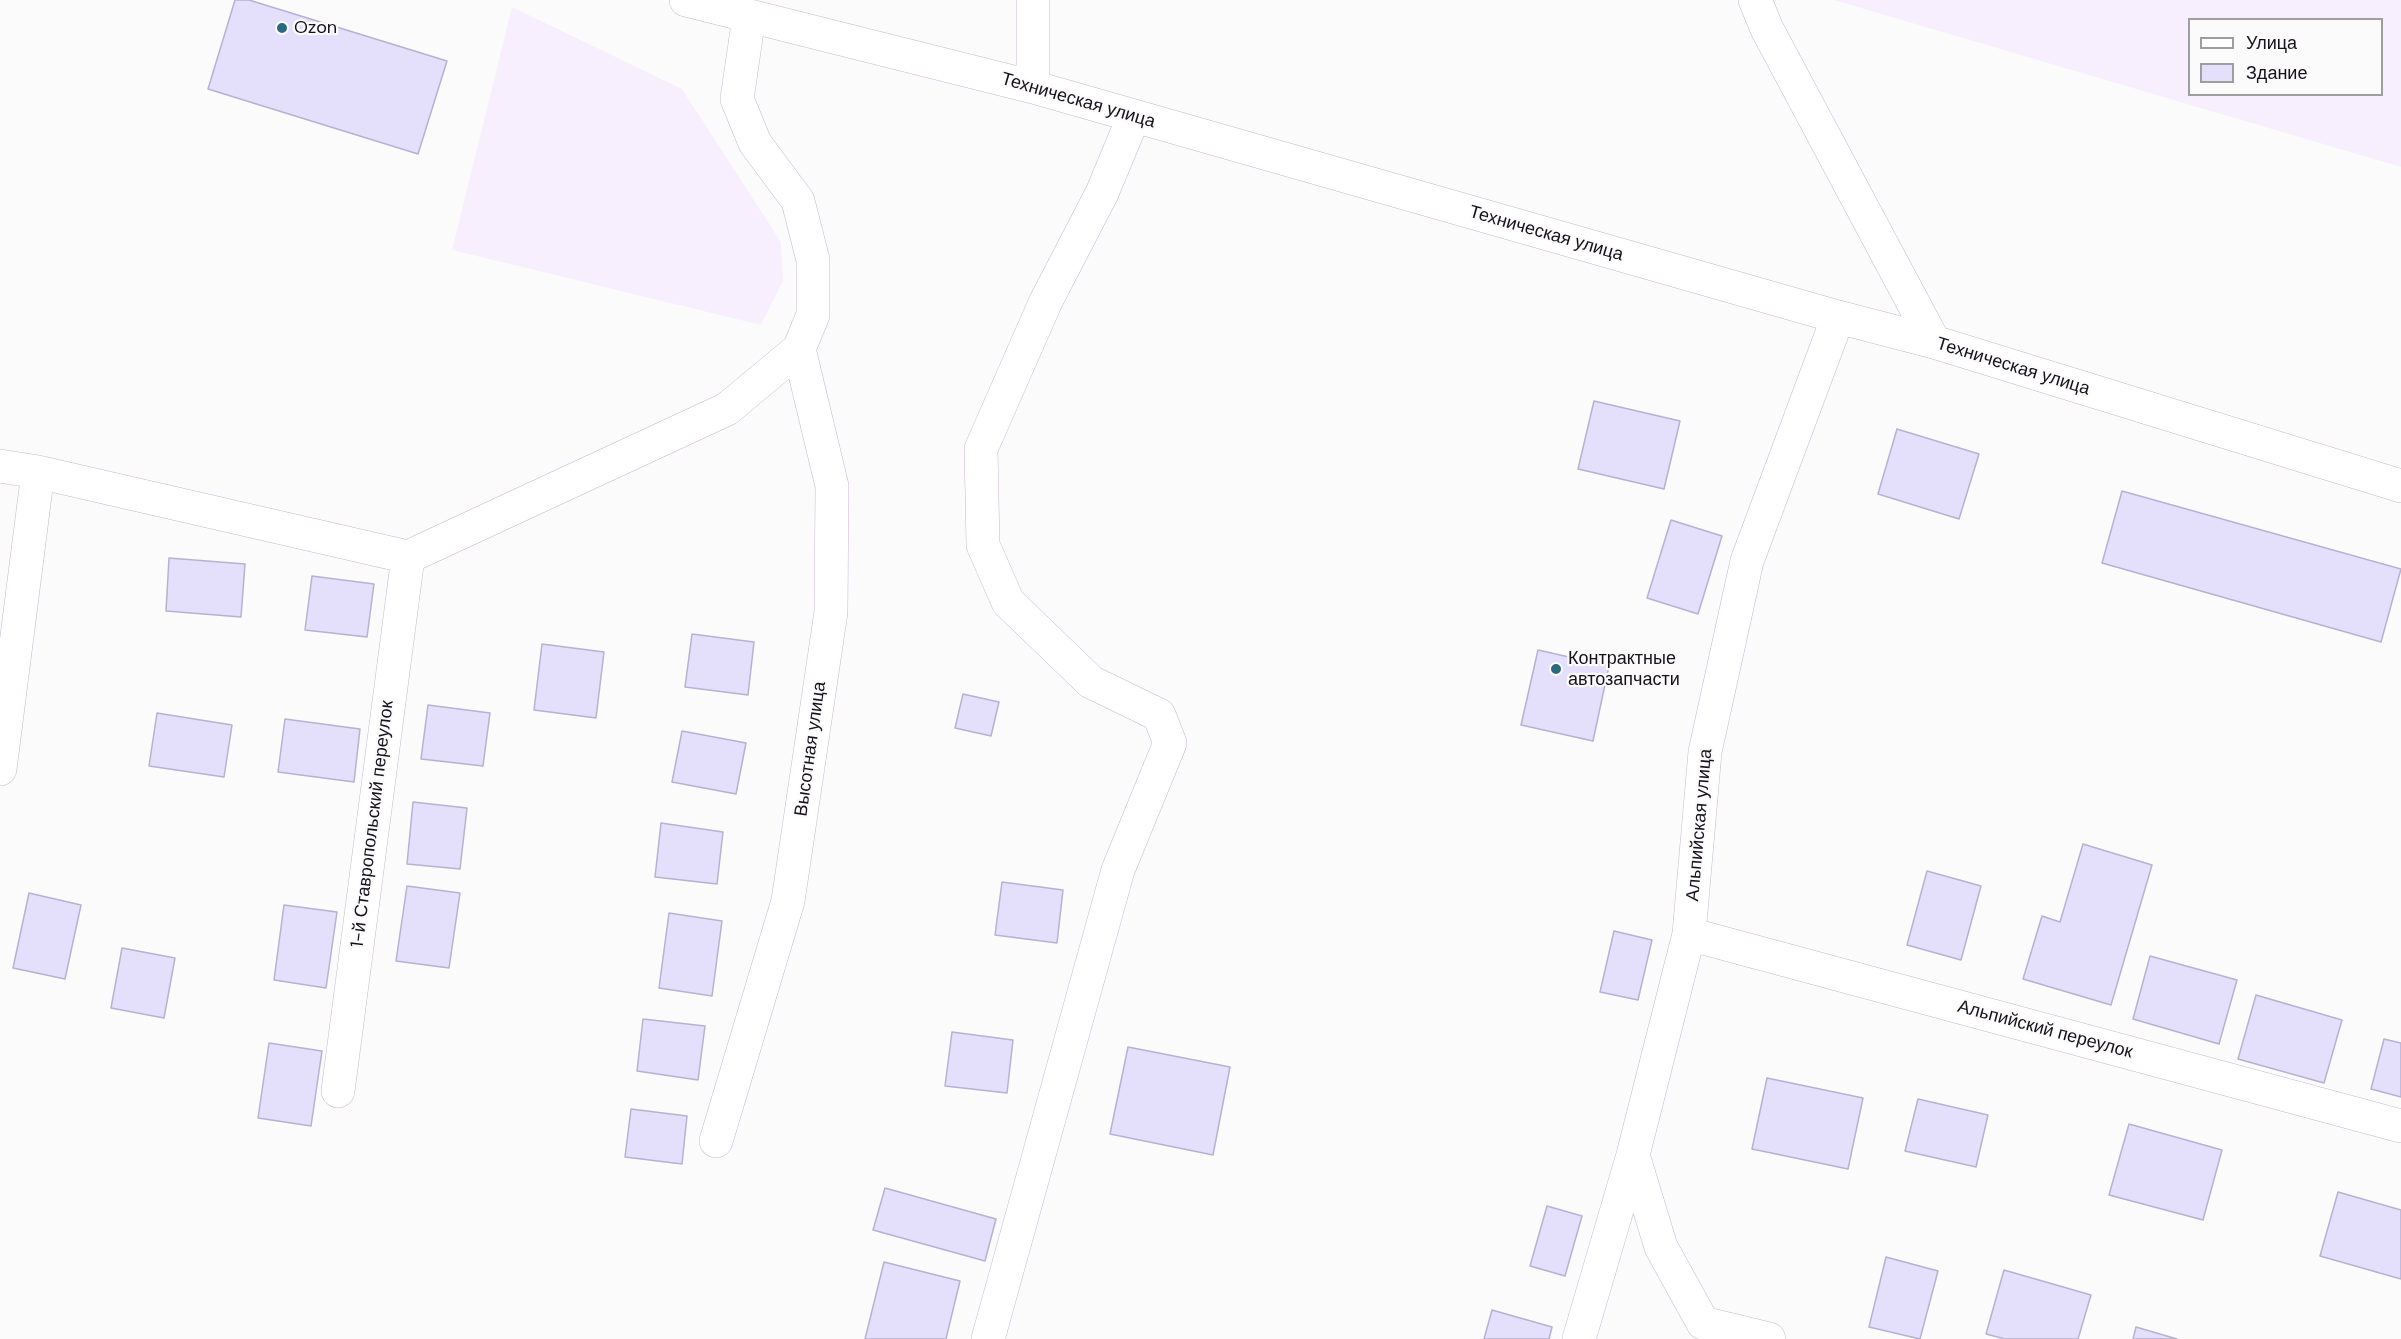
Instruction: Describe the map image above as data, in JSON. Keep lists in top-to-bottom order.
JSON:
{
  "streets": {
    "street": [
      "Техническая улица",
      "Высотная улица",
      "1-й Ставропольский переулок",
      "Альпийская улица",
      "Альпийский переулок"
    ]
  },
  "crossings": [
    ["Техническая улица", "Альпийская улица"],
    ["Альпийская улица", "Альпийский переулок"]
  ],
  "places": ["Ozon", "Контрактные автозапчасти"],
  "legend": ["Улица", "Здание"]
}
